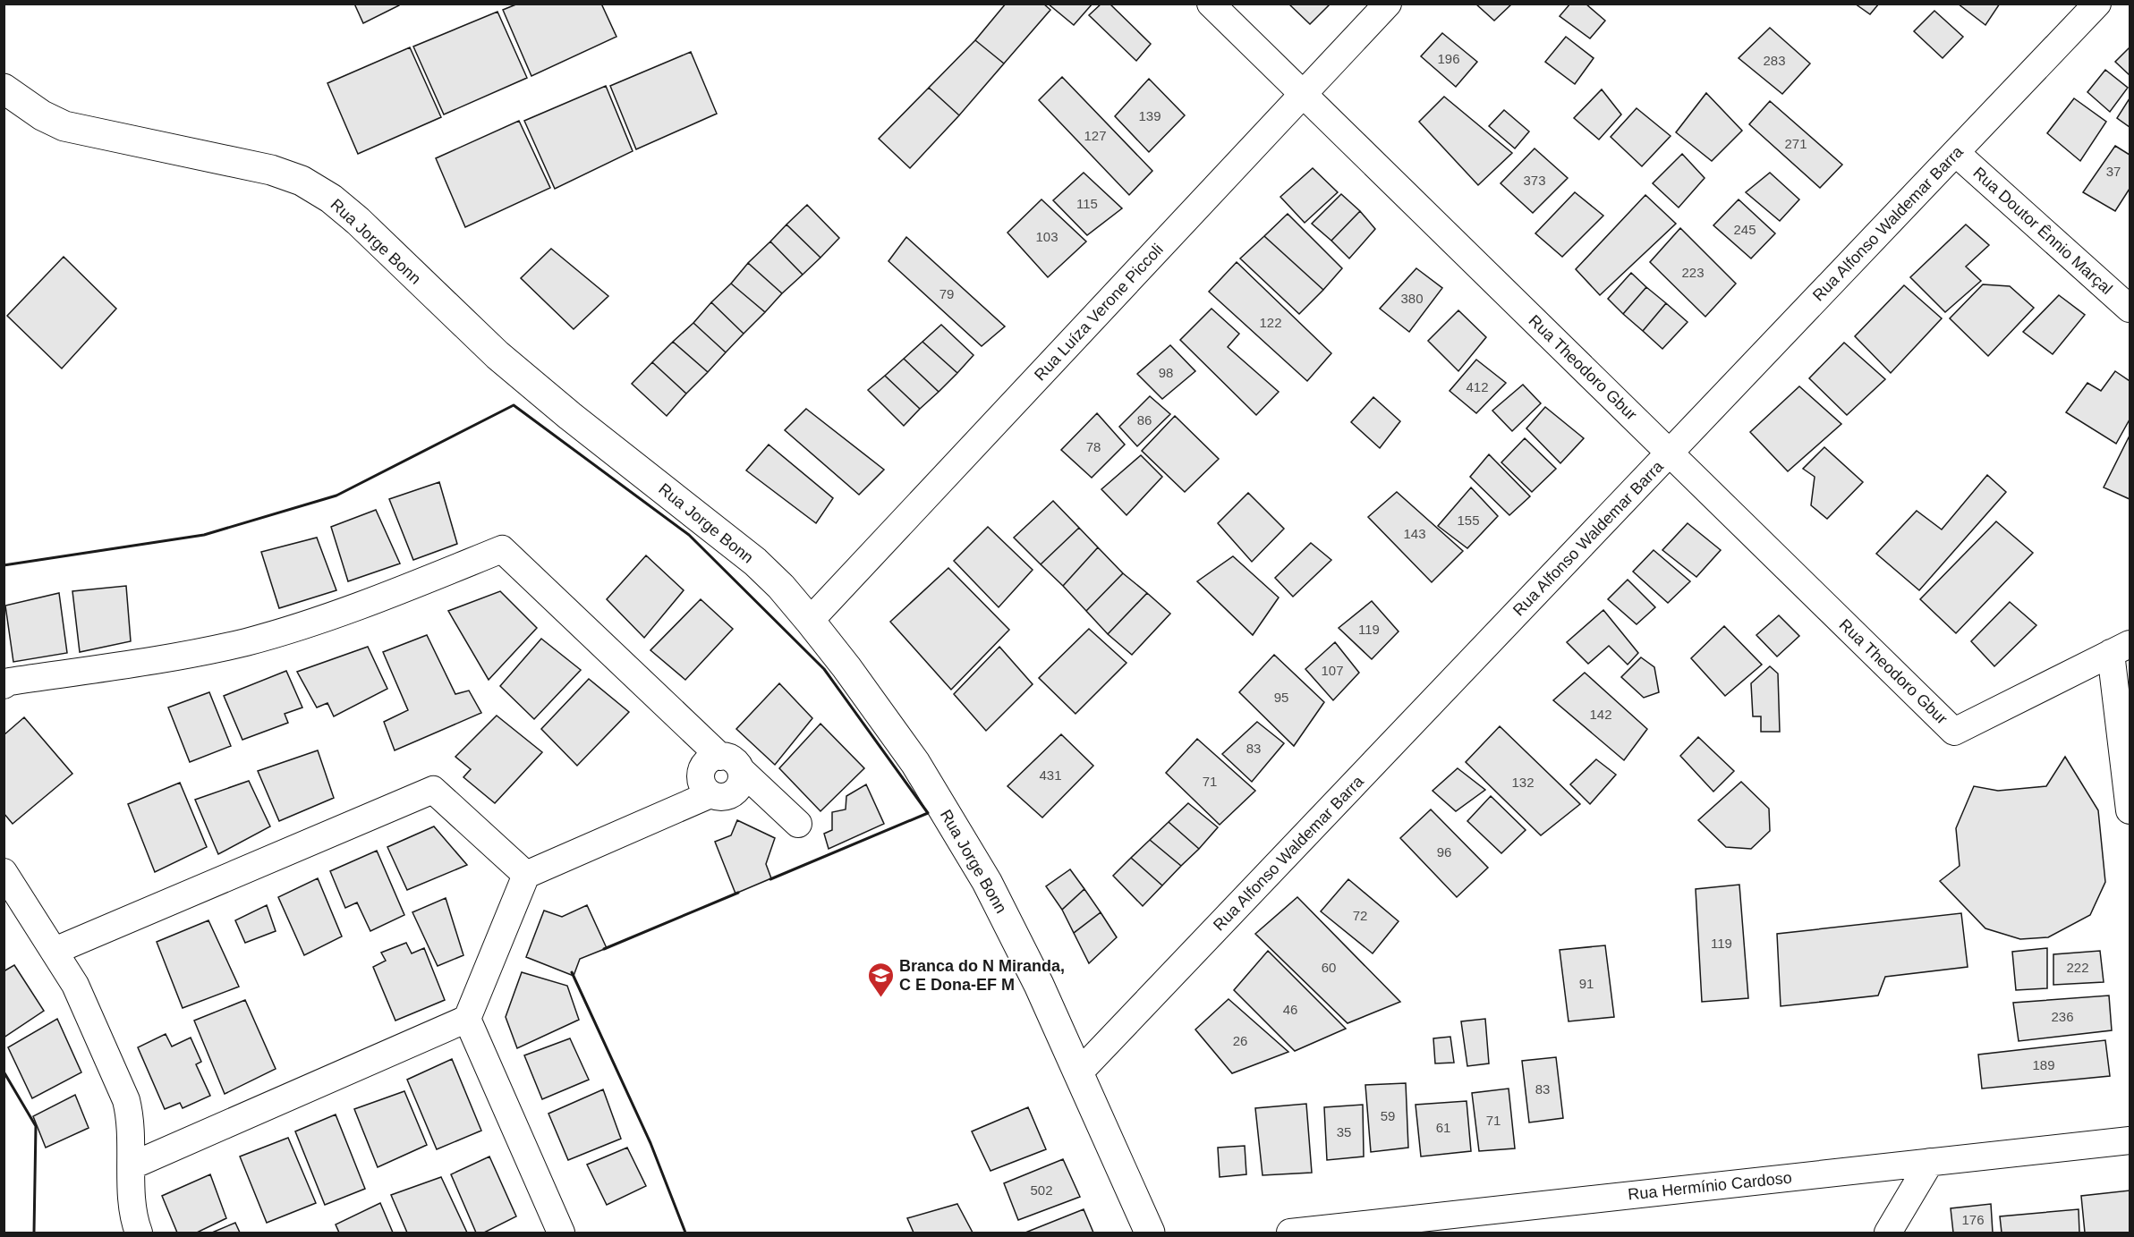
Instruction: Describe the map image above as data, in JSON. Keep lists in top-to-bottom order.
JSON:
{
  "streets": {
    "street": [
      "Rua Alfonso Waldemar Barra",
      "Rua Doutor Ênnio Marçal",
      "Rua Jorge Bonn",
      "Rua Luíza Verone Piccoli",
      "Rua Theodoro Gbur",
      "Rua Hermínio Cardoso"
    ]
  },
  "crossings": [
    ["Rua Alfonso Waldemar Barra", "Rua Doutor Ênnio Marçal"],
    ["Rua Alfonso Waldemar Barra", "Rua Jorge Bonn"],
    ["Rua Alfonso Waldemar Barra", "Rua Theodoro Gbur"],
    ["Rua Jorge Bonn", "Rua Luíza Verone Piccoli"],
    ["Rua Luíza Verone Piccoli", "Rua Theodoro Gbur"]
  ],
  "places": {
    "school or university": ["Branca do N Miranda, C E Dona-EF M"]
  },
  "house_numbers": [
    "196",
    "283",
    "139",
    "127",
    "271",
    "37",
    "373",
    "115",
    "245",
    "103",
    "223",
    "79",
    "380",
    "122",
    "98",
    "412",
    "86",
    "78",
    "155",
    "143",
    "119",
    "107",
    "95",
    "142",
    "83",
    "431",
    "71",
    "132",
    "96",
    "72",
    "119",
    "60",
    "222",
    "91",
    "46",
    "236",
    "26",
    "189",
    "83",
    "59",
    "71",
    "61",
    "35",
    "502",
    "176"
  ]
}
